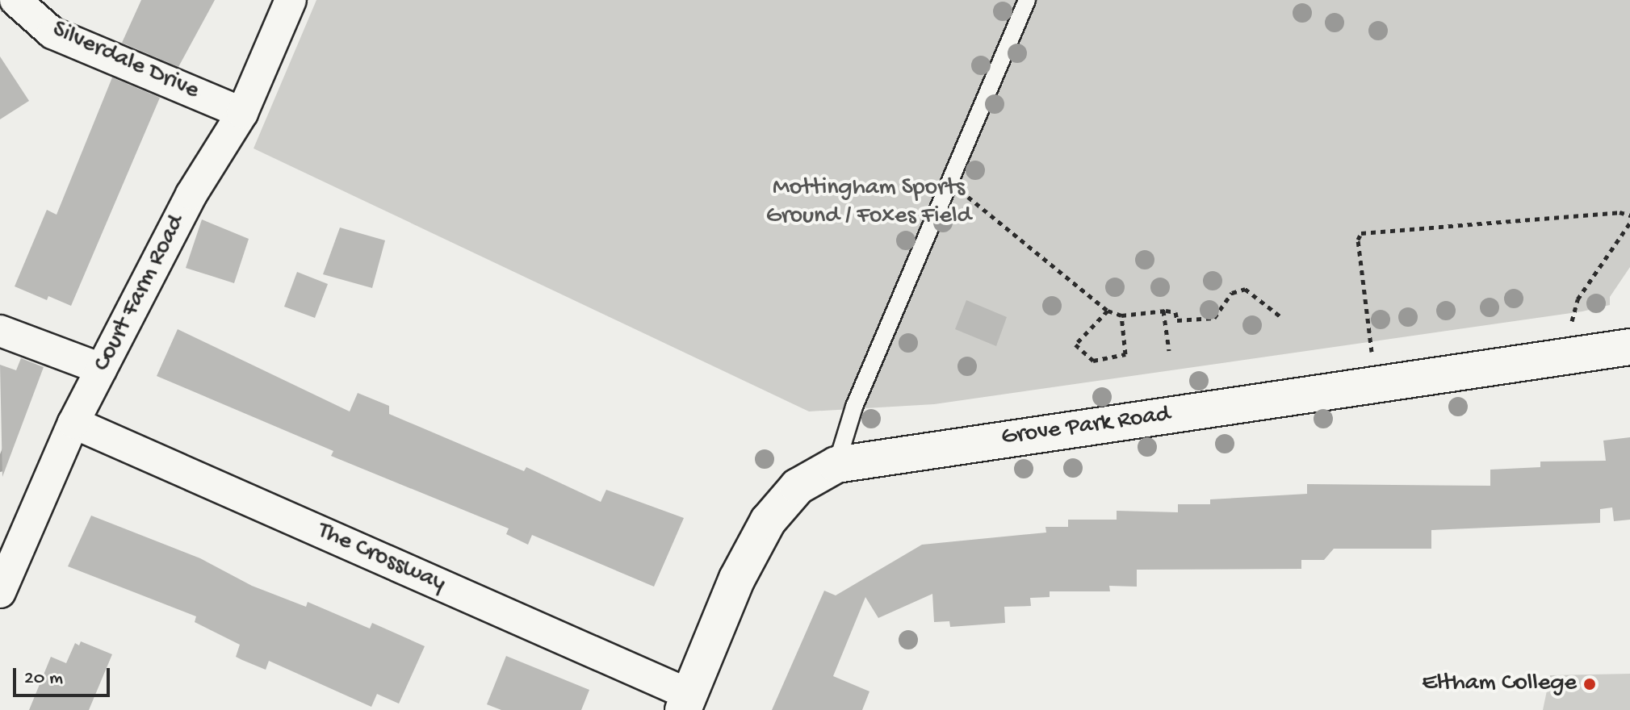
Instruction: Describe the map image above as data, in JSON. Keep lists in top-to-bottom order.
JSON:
{
  "streets": {
    "main road": ["Grove Park Road"],
    "street": ["Silverdale Drive", "Court Farm Road", "The Crossway"]
  },
  "crossings": [
    ["Silverdale Drive", "Court Farm Road"],
    ["Court Farm Road", "The Crossway"],
    ["Grove Park Road", "The Crossway"]
  ],
  "parks": ["Mottingham Sports Ground / Foxes Field"],
  "places": ["Eltham College"],
  "scale_bar": "20 m"
}
